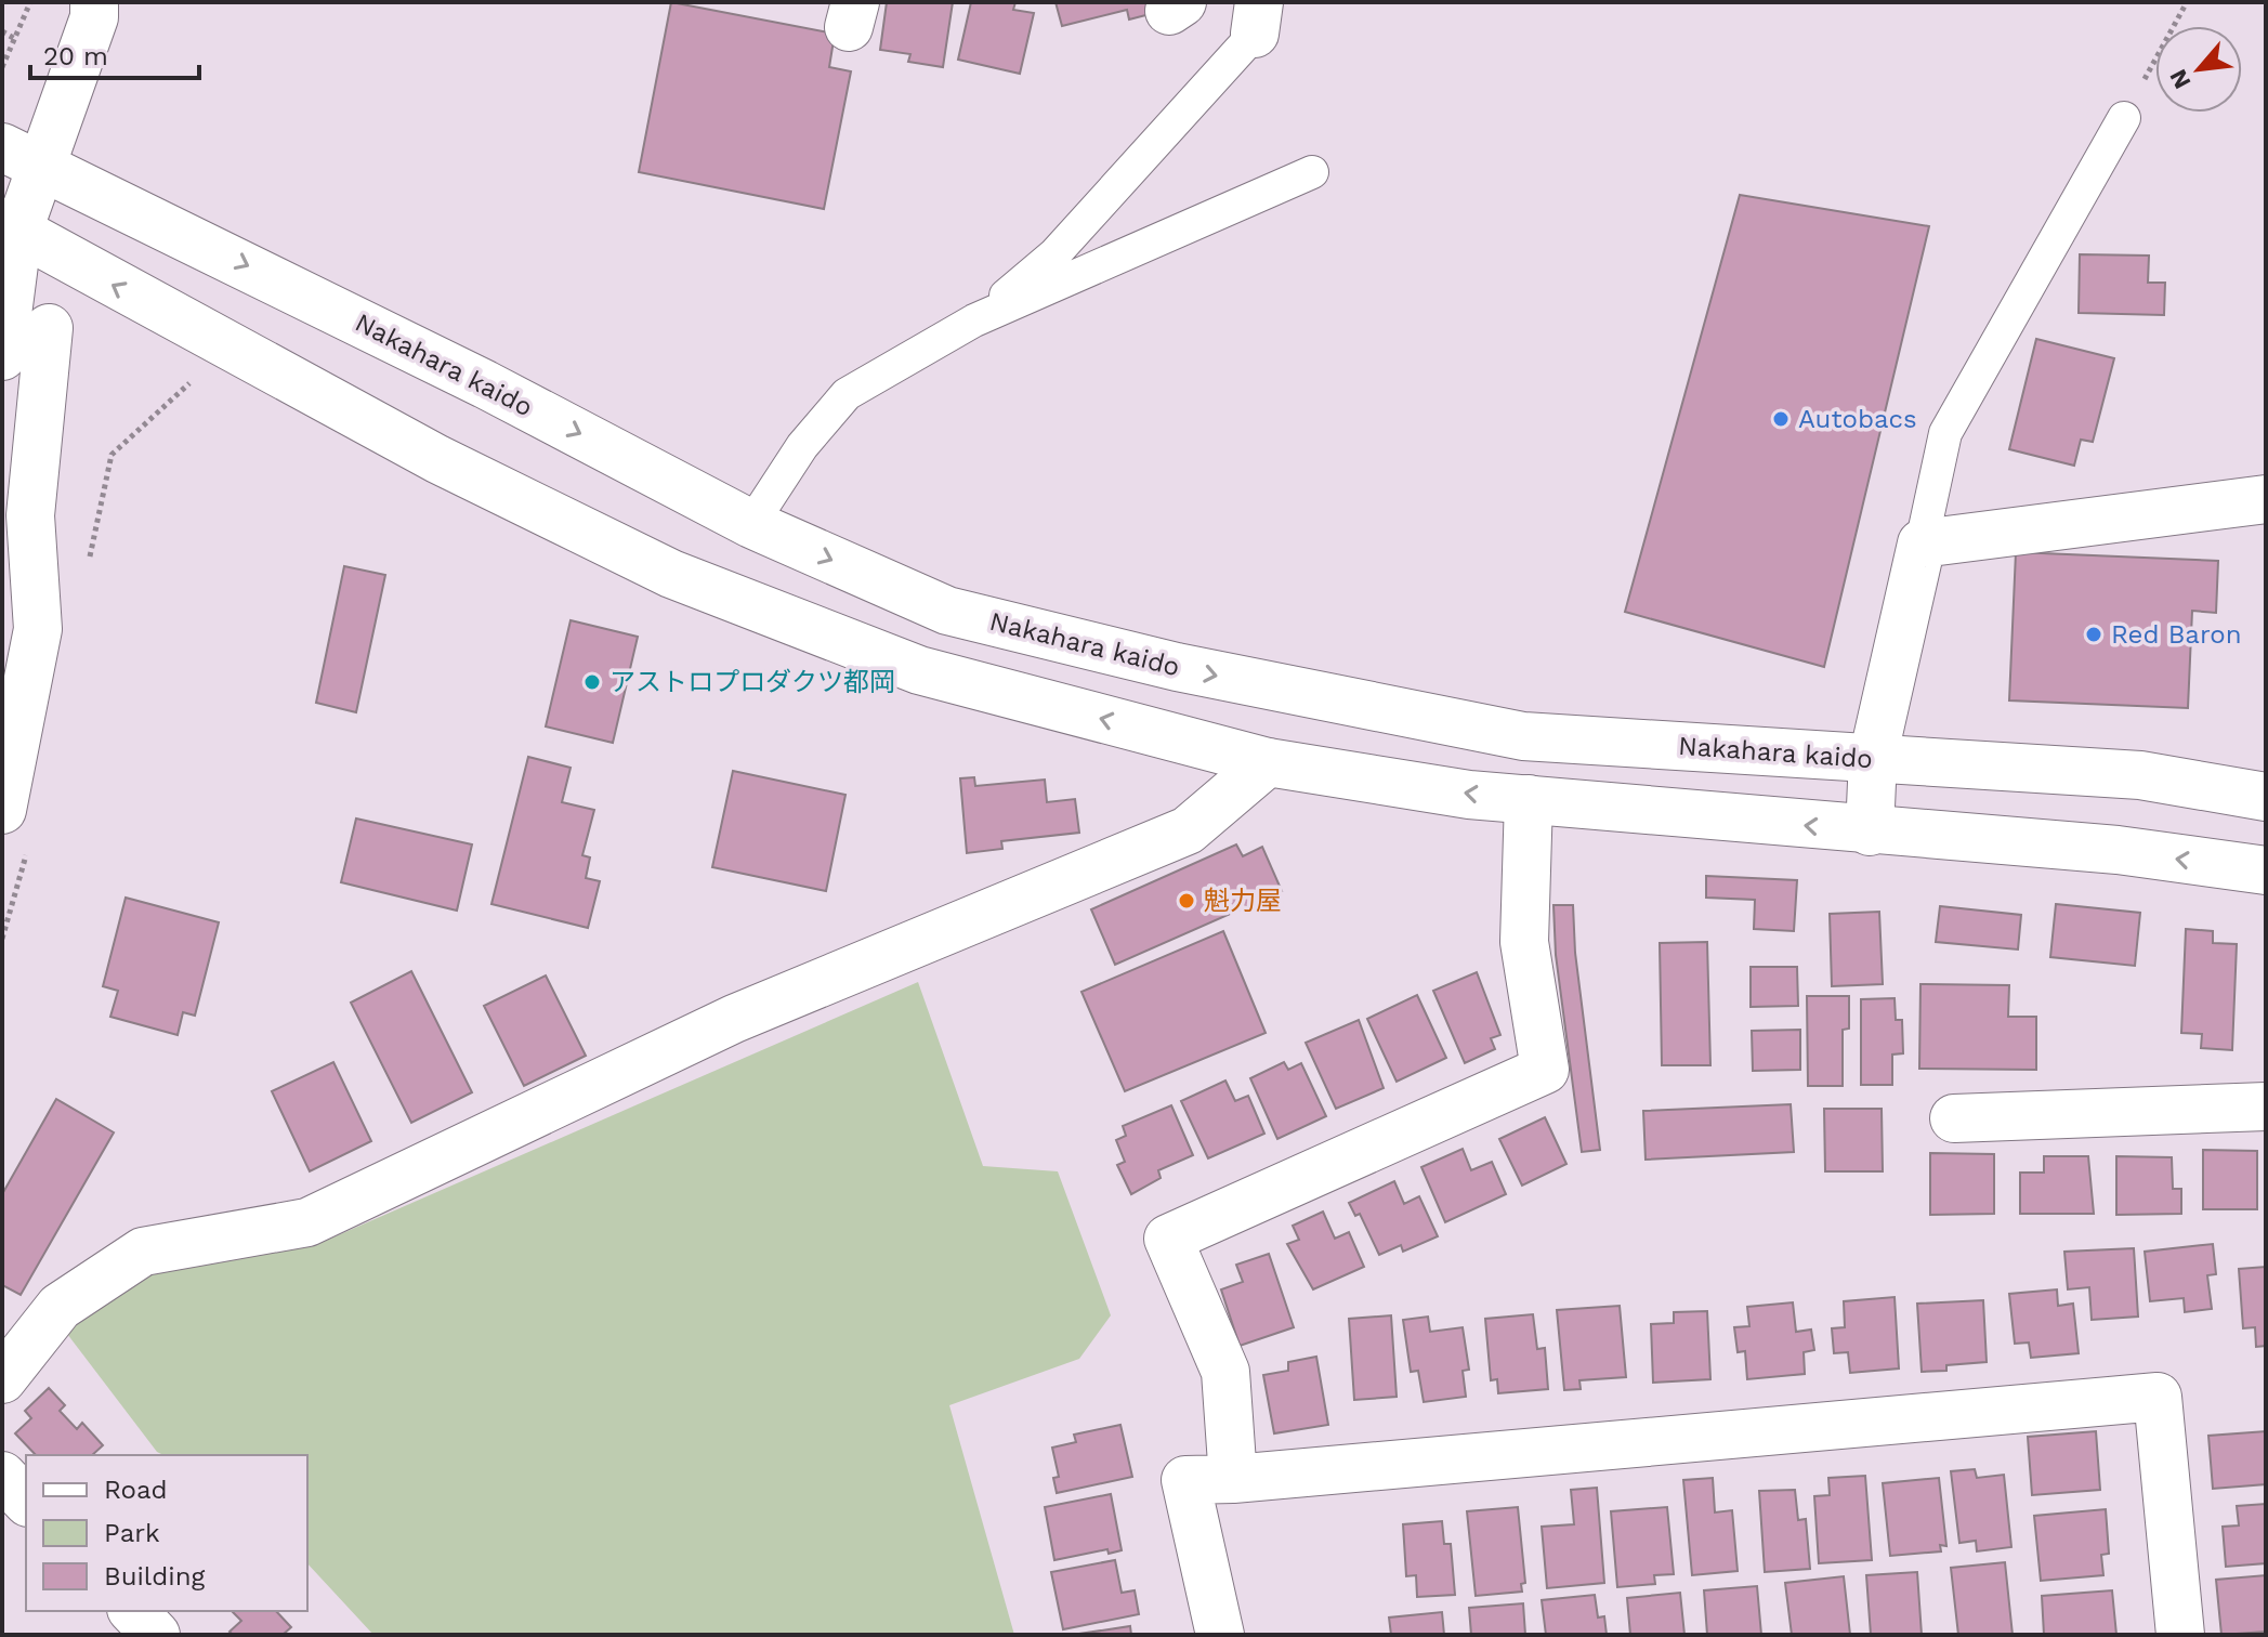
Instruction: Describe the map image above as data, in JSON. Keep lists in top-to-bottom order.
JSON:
{
  "streets": {
    "street": ["Nakahara kaido"]
  },
  "places": [
    "Autobacs",
    "Red Baron",
    "アストロプロダクツ都岡",
    "魁力屋"
  ],
  "legend": ["Road", "Park", "Building"],
  "scale_bar": "20 m",
  "north": "bottom left"
}
